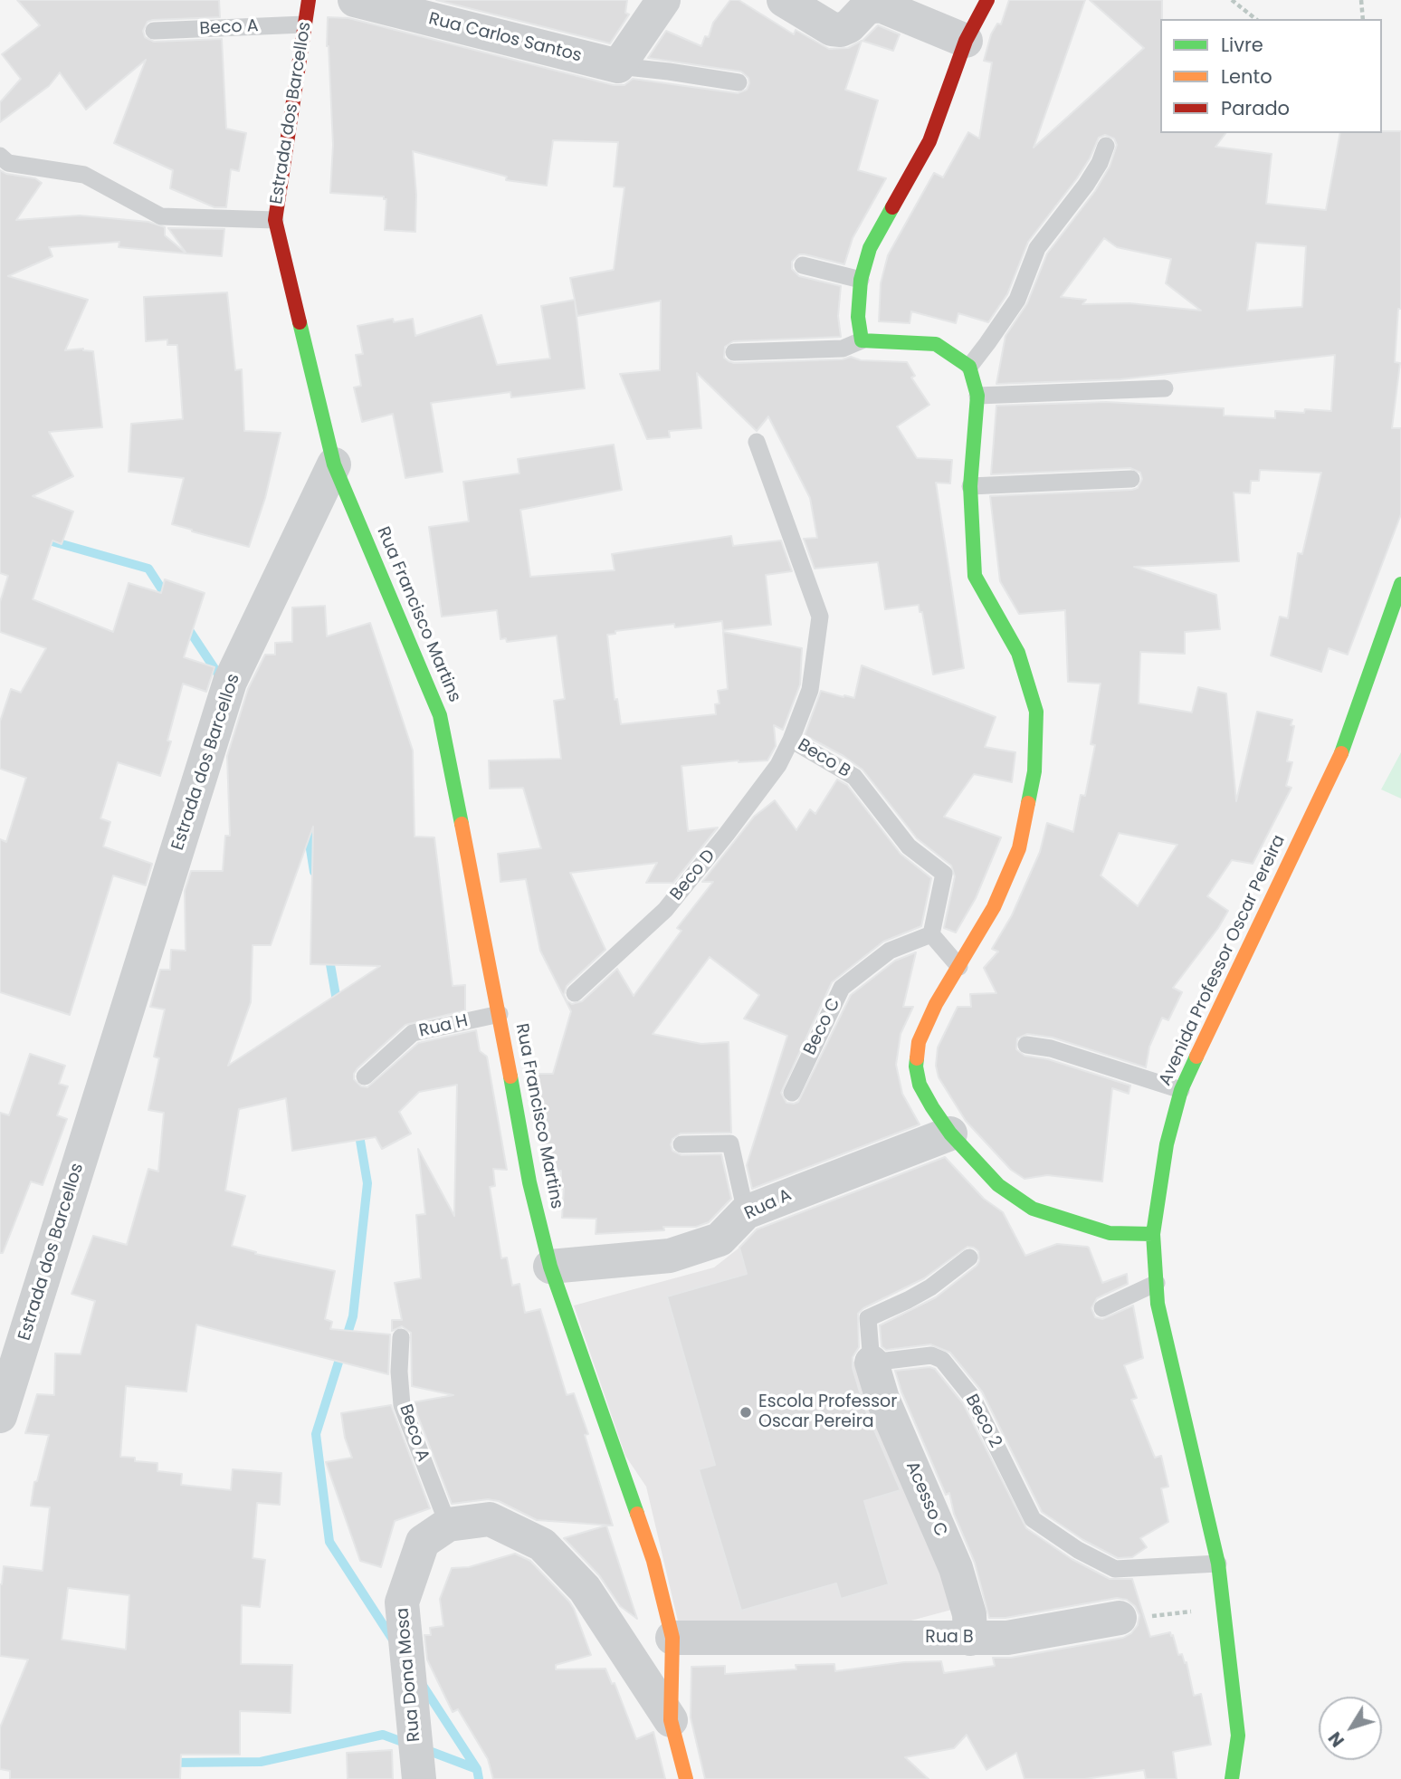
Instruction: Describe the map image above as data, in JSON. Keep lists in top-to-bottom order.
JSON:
{
  "streets": {
    "street": [
      "Rua Carlos Santos",
      "Estrada dos Barcellos",
      "Rua Francisco Martins",
      "Avenida Professor Oscar Pereira",
      "Rua A",
      "Acesso C",
      "Rua B",
      "Rua Dona Mosa"
    ],
    "lane": [
      "Beco A",
      "Beco B",
      "Beco D",
      "Rua H",
      "Beco C",
      "Beco 2"
    ]
  },
  "crossings": [
    ["Beco A", "Estrada dos Barcellos"],
    ["Beco A", "Rua Dona Mosa"],
    ["Estrada dos Barcellos", "Rua Francisco Martins"],
    ["Rua Francisco Martins", "Rua H"],
    ["Rua Francisco Martins", "Rua A"],
    ["Rua Francisco Martins", "Rua B"],
    ["Rua Francisco Martins", "Rua Dona Mosa"],
    ["Beco B", "Beco D"],
    ["Beco B", "Beco C"],
    ["Avenida Professor Oscar Pereira", "Beco 2"],
    ["Beco 2", "Acesso C"],
    ["Acesso C", "Rua B"]
  ],
  "places": ["Escola Professor Oscar Pereira"],
  "legend": ["Livre", "Lento", "Parado"],
  "north": "bottom left"
}
